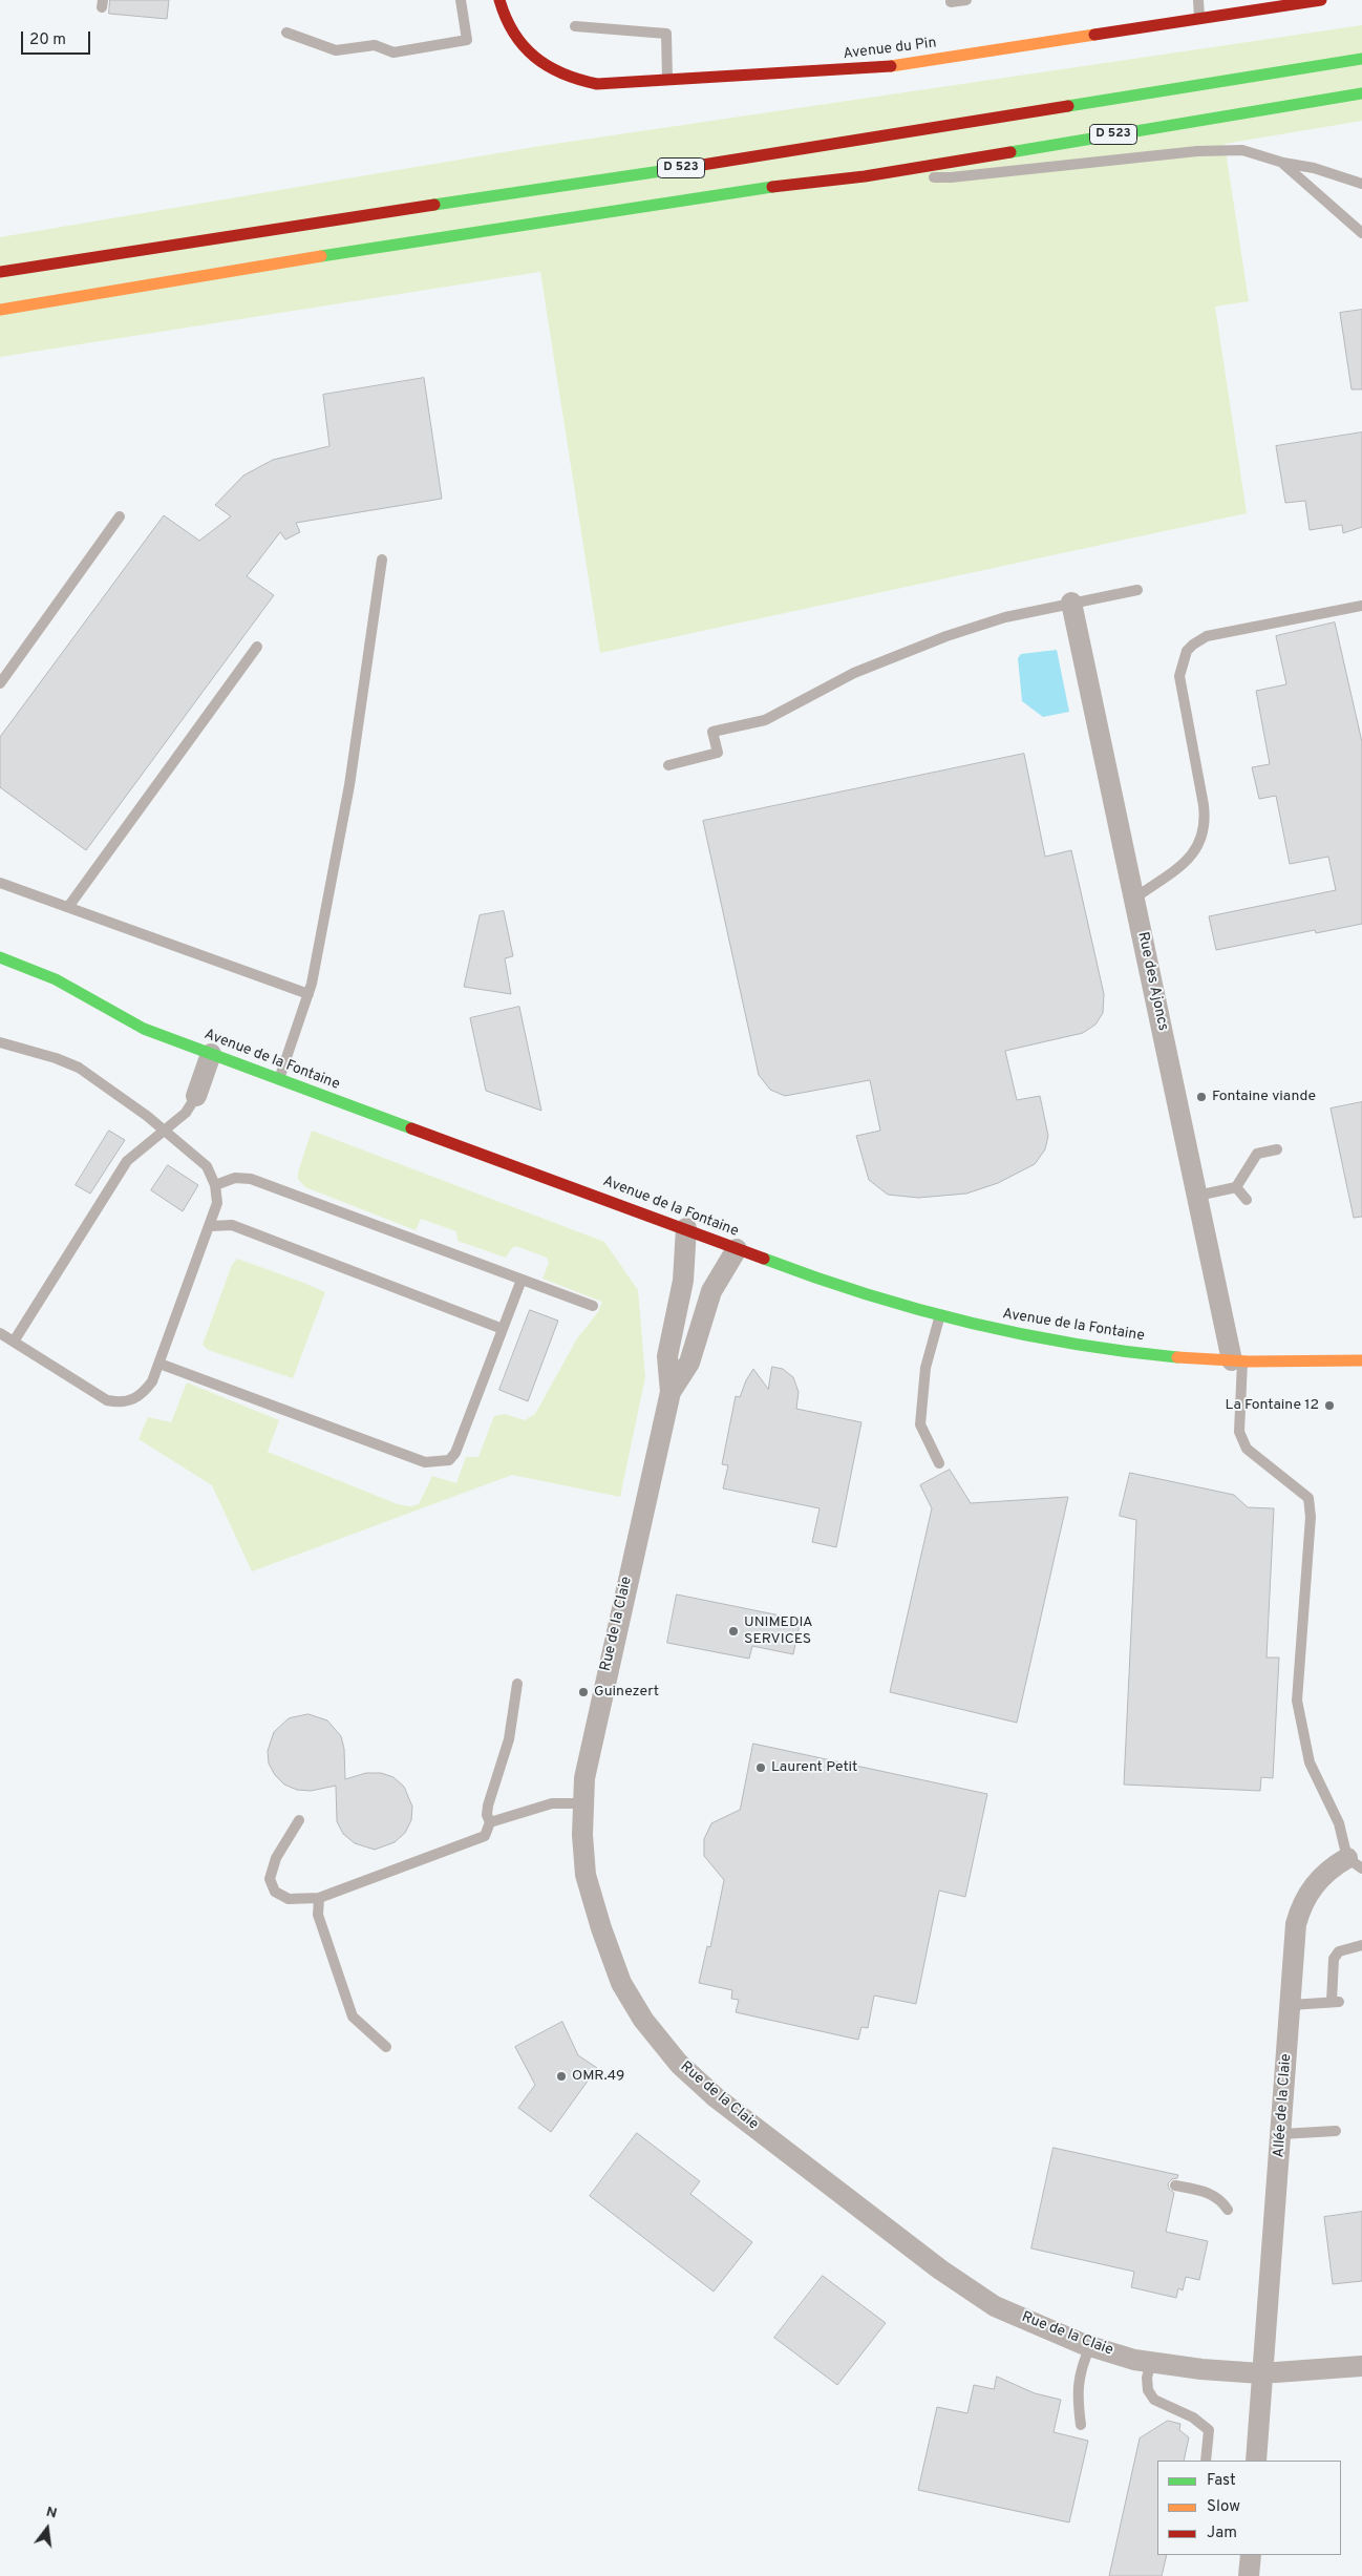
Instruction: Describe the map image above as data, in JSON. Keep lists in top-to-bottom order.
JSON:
{
  "streets": {
    "main road": ["Avenue du Pin", "D 523", "Avenue de la Fontaine"],
    "street": ["Rue des Ajoncs", "Rue de la Claie", "Allée de la Claie"]
  },
  "crossings": [
    ["Rue des Ajoncs", "Avenue de la Fontaine"],
    ["Avenue de la Fontaine", "Rue de la Claie"],
    ["Rue de la Claie", "Allée de la Claie"]
  ],
  "places": [
    "Fontaine viande",
    "La Fontaine 12",
    "UNIMEDIA SERVICES",
    "Guinezert",
    "Laurent Petit",
    "OMR.49"
  ],
  "legend": ["Fast", "Slow", "Jam"],
  "scale_bar": "20 m",
  "north": "top"
}
